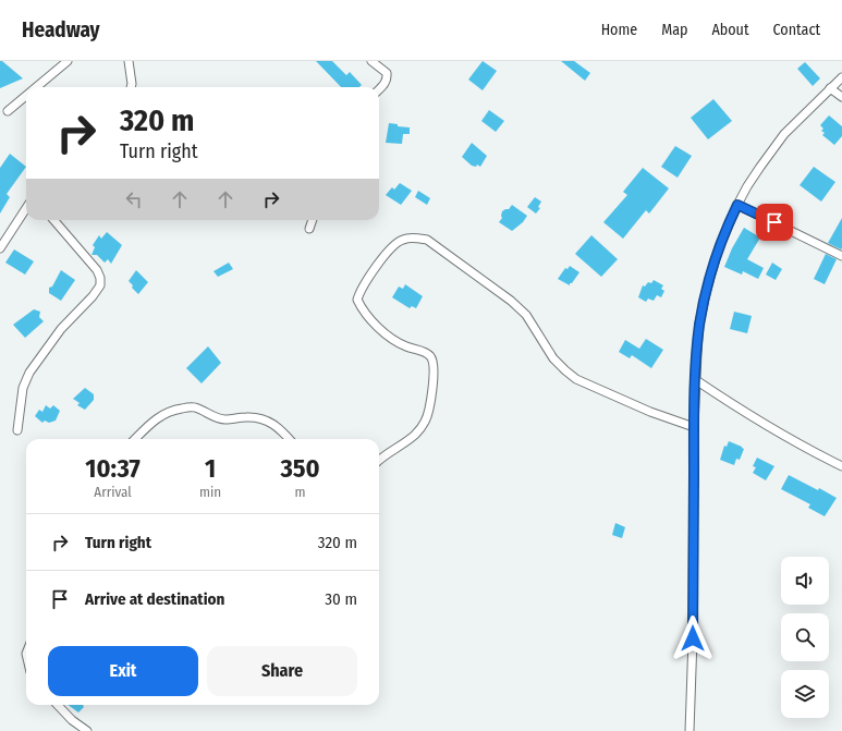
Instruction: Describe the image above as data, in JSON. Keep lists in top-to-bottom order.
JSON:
{
  "page": {
    "header": "Headway",
    "nav": [
      "Home",
      "Map",
      "About",
      "Contact"
    ],
    "turn": ["320 m", "Turn right"],
    "eta": [
      "10:37",
      "Arrival",
      "1",
      "min",
      "350",
      "m"
    ],
    "list": [
      {
        "name": "Turn right",
        "value": "320 m"
      },
      {
        "name": "Arrive at destination",
        "value": "30 m"
      }
    ],
    "buttons": ["Exit", "Share"]
  }
}
